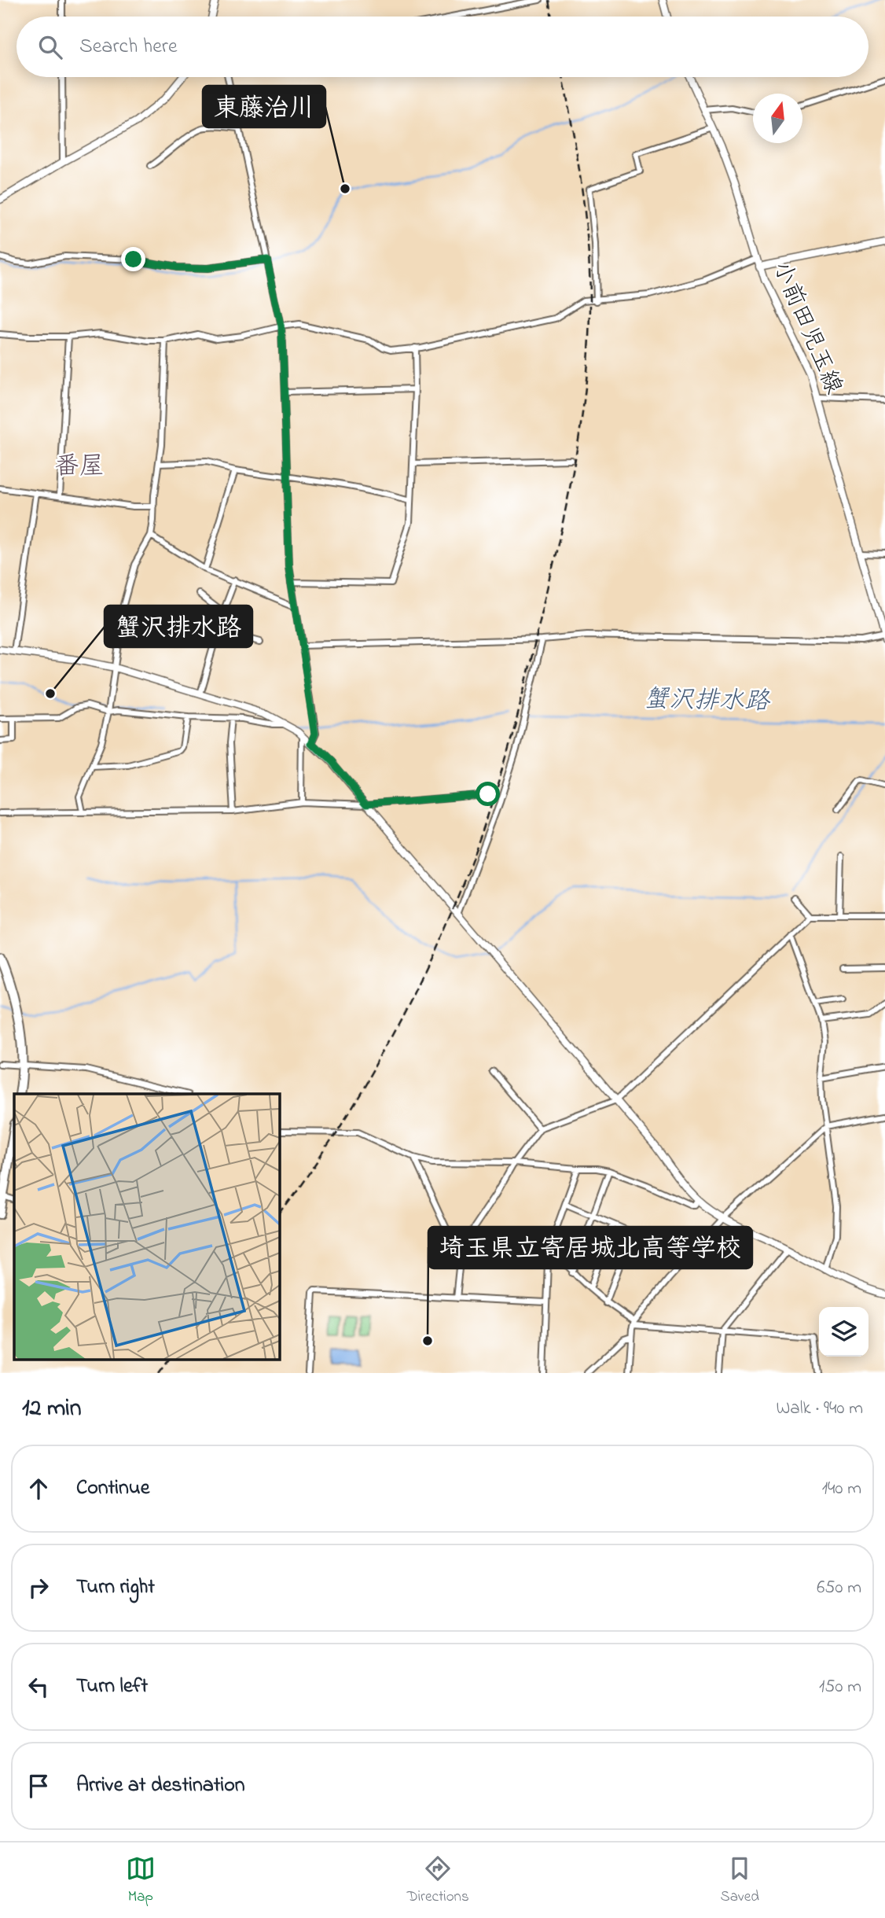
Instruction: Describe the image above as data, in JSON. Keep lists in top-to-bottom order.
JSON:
{
  "streets": {
    "street": ["小前田児玉線"]
  },
  "districts": ["番屋"],
  "water": ["蟹沢排水路"],
  "places": ["東藤治川", "蟹沢排水路", "埼玉県立寄居城北高等学校"],
  "north": "top",
  "page": {
    "search": "Search here",
    "heading": ["12 min", "Walk · 940 m"],
    "list": [
      ["Continue", "140 m"],
      ["Turn right", "650 m"],
      ["Turn left", "150 m"],
      "Arrive at destination"
    ],
    "nav": ["Map", "Directions", "Saved"]
  }
}
